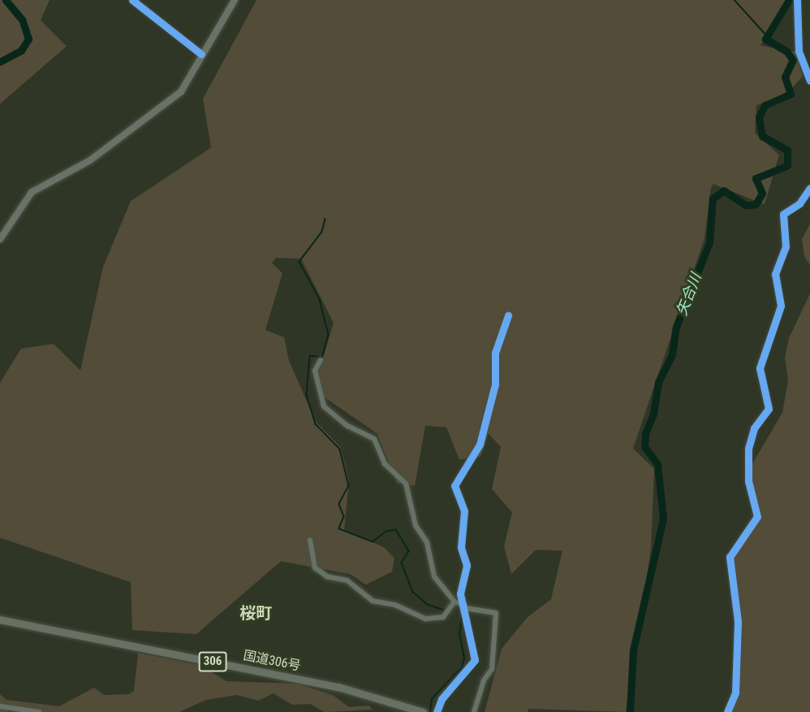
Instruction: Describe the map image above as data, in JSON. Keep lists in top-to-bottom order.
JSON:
{
  "streets": {
    "highway": ["国道306号", "306"]
  },
  "districts": ["桜町"],
  "water": ["矢合川"]
}
